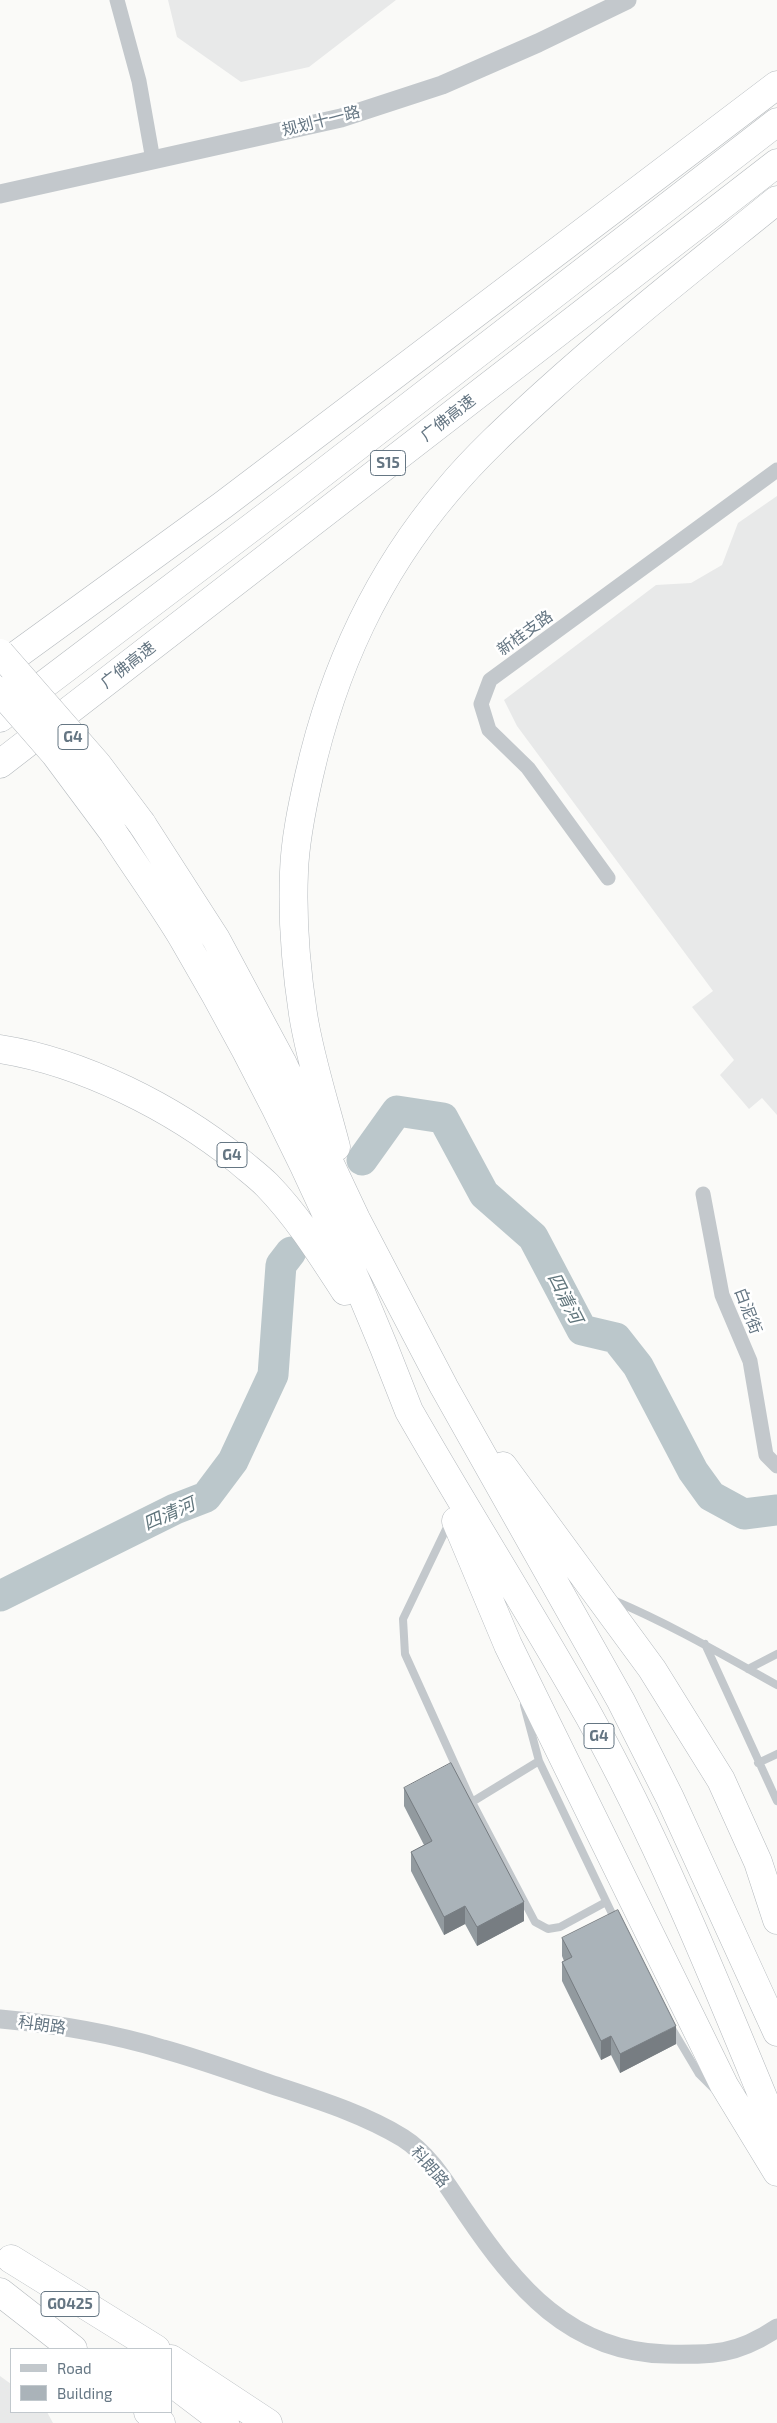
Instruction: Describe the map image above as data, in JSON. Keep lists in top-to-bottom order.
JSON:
{
  "streets": {
    "highway": [
      "广佛高速",
      "S15",
      "G4",
      "G0425"
    ],
    "street": [
      "规划十一路",
      "新桂支路",
      "白泥街",
      "科朗路"
    ]
  },
  "water": ["四清河"],
  "legend": ["Road", "Building"]
}
